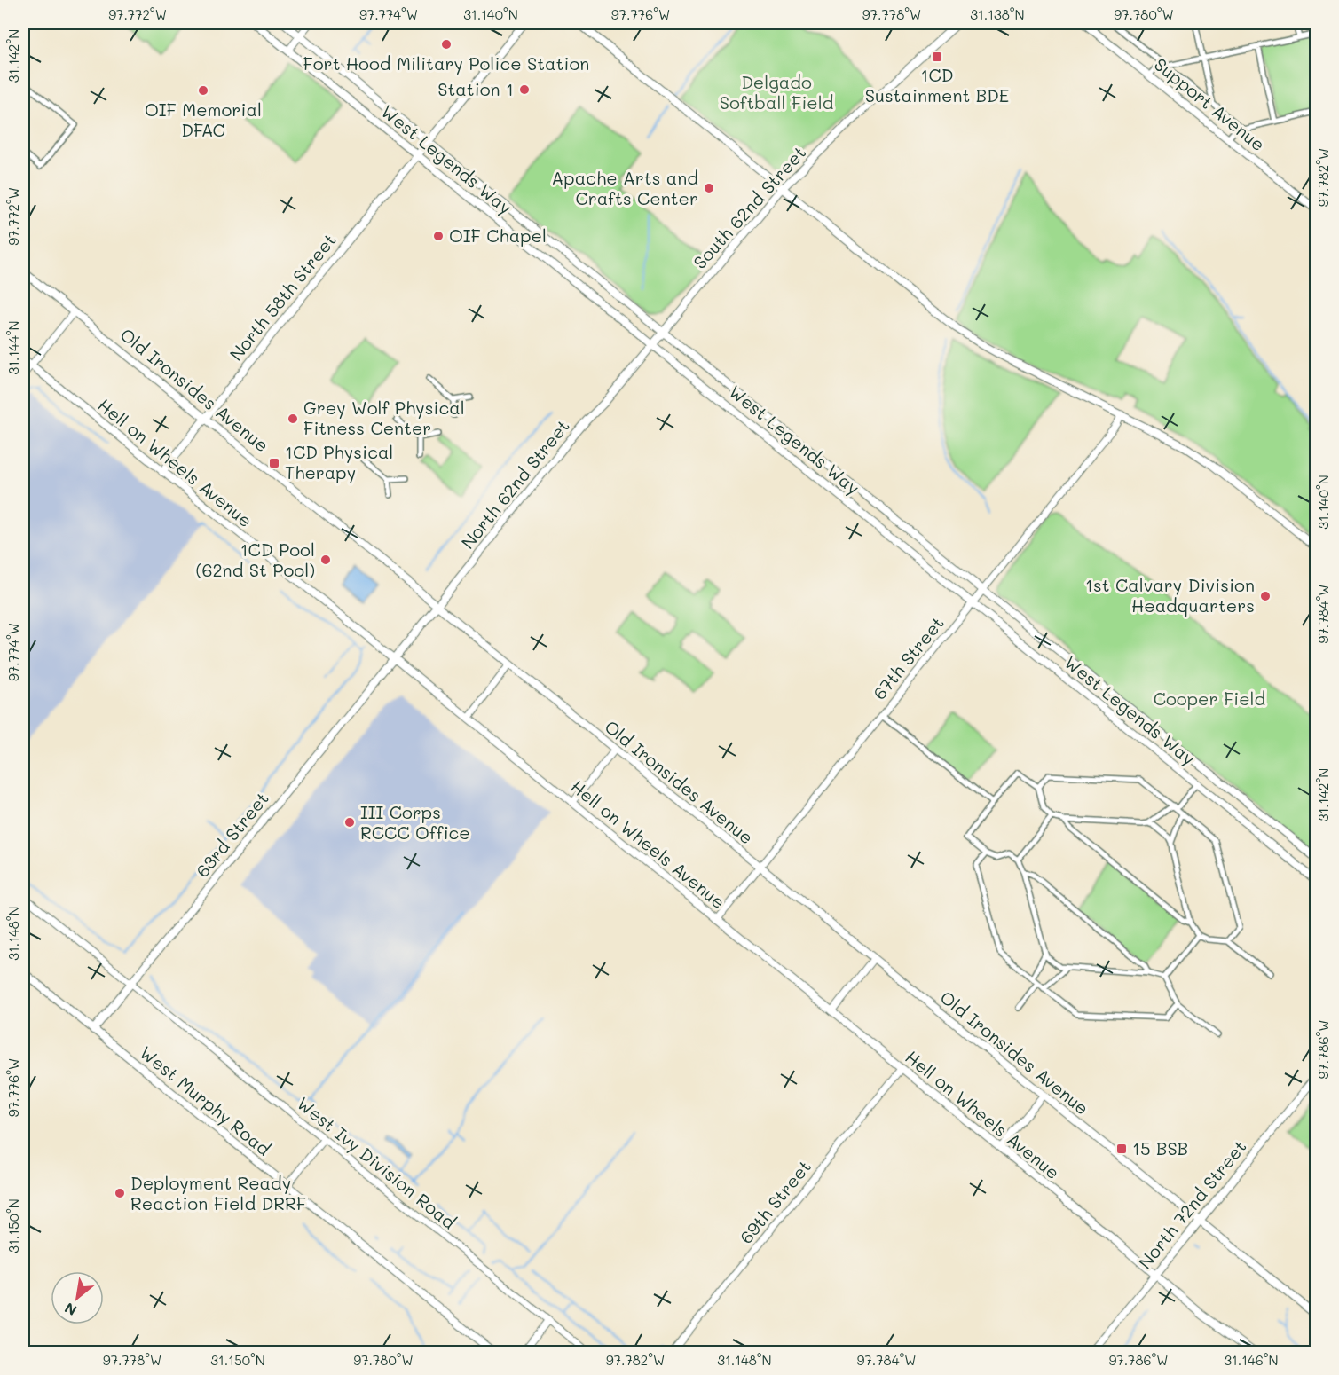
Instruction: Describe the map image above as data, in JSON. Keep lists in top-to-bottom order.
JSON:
{
  "streets": {
    "street": [
      "Support Avenue",
      "West Legends Way",
      "South 62nd Street",
      "North 58th Street",
      "Old Ironsides Avenue",
      "Hell on Wheels Avenue",
      "North 62nd Street",
      "67th Street",
      "63rd Street",
      "West Murphy Road",
      "West Ivy Division Road",
      "69th Street",
      "North 72nd Street"
    ]
  },
  "crossings": [
    ["West Legends Way", "South 62nd Street"],
    ["West Legends Way", "North 58th Street"],
    ["West Legends Way", "North 62nd Street"],
    ["West Legends Way", "67th Street"],
    ["South 62nd Street", "North 62nd Street"],
    ["North 58th Street", "Old Ironsides Avenue"],
    ["North 58th Street", "Hell on Wheels Avenue"],
    ["Old Ironsides Avenue", "North 62nd Street"],
    ["Old Ironsides Avenue", "67th Street"],
    ["Old Ironsides Avenue", "North 72nd Street"],
    ["Hell on Wheels Avenue", "North 62nd Street"],
    ["Hell on Wheels Avenue", "67th Street"],
    ["Hell on Wheels Avenue", "63rd Street"],
    ["Hell on Wheels Avenue", "69th Street"],
    ["Hell on Wheels Avenue", "North 72nd Street"],
    ["North 62nd Street", "63rd Street"],
    ["63rd Street", "West Murphy Road"],
    ["63rd Street", "West Ivy Division Road"]
  ],
  "parks": ["Delgado Softball Field", "Cooper Field"],
  "places": {
    "other": [
      "Fort Hood Military Police Station",
      "Station 1",
      "OIF Memorial DFAC",
      "Apache Arts and Crafts Center",
      "OIF Chapel",
      "Grey Wolf Physical Fitness Center",
      "1CD Pool (62nd St Pool)",
      "1st Calvary Division Headquarters",
      "III Corps RCCC Office",
      "Deployment Ready Reaction Field DRRF"
    ],
    "transit": ["1CD Sustainment BDE", "1CD Physical Therapy", "15 BSB"]
  },
  "north": "bottom left",
  "coordinates": [
    "97.772°W",
    "97.774°W",
    "31.140°N",
    "97.776°W",
    "97.778°W",
    "31.138°N",
    "97.780°W",
    "31.142°N",
    "97.782°W",
    "31.144°N",
    "97.784°W",
    "31.148°N",
    "97.786°W",
    "31.150°N",
    "31.146°N"
  ]
}
